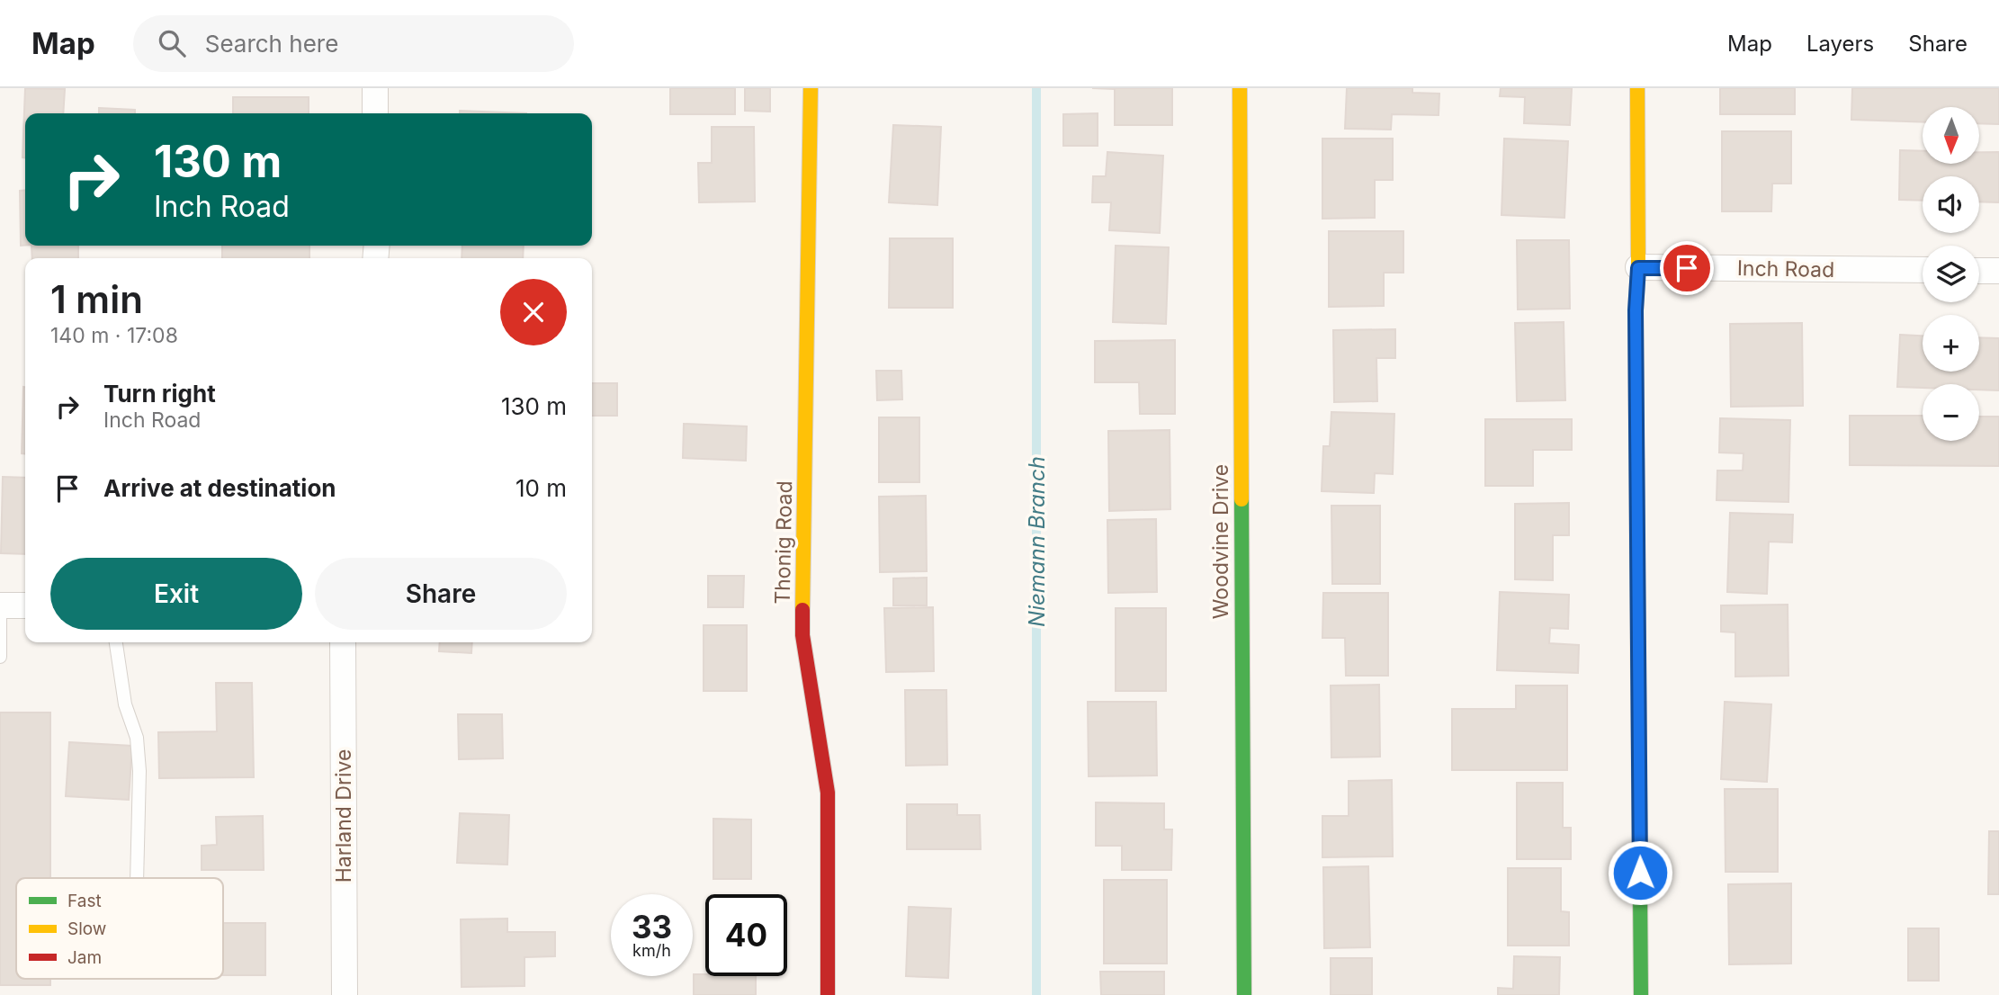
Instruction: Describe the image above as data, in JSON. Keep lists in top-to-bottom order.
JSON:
{
  "streets": {
    "street": [
      "Inch Road",
      "Woodvine Drive",
      "Thonig Road",
      "Harland Drive"
    ]
  },
  "water": ["Niemann Branch"],
  "legend": ["Fast", "Slow", "Jam"],
  "north": "bottom",
  "page": {
    "header": "Map",
    "search": "Search here",
    "nav": ["Map", "Layers", "Share"],
    "map_buttons": ["+", "−"],
    "turn": ["130 m", "Inch Road"],
    "heading": ["1 min", "140 m · 17:08"],
    "list": [
      {
        "name": "Turn right",
        "note": "Inch Road",
        "value": "130 m"
      },
      {
        "name": "Arrive at destination",
        "value": "10 m"
      }
    ],
    "buttons": ["Exit", "Share"],
    "speed": "33 km/h",
    "limit": "40"
  }
}
